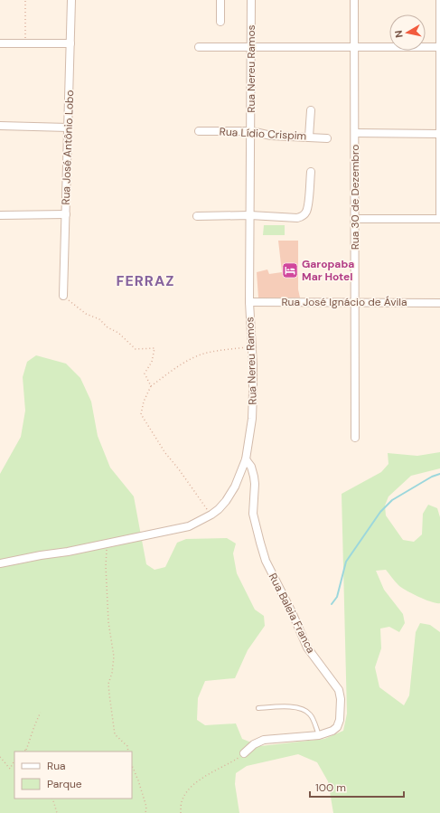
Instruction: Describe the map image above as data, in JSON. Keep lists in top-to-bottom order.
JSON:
{
  "streets": {
    "street": [
      "Rua Nereu Ramos",
      "Rua Lídio Crispim",
      "Rua José Antônio Lobo",
      "Rua 30 de Dezembro",
      "Rua José Ignácio de Ávila",
      "Rua Baleia Franca"
    ]
  },
  "crossings": [
    ["Rua Nereu Ramos", "Rua Lídio Crispim"],
    ["Rua Nereu Ramos", "Rua José Ignácio de Ávila"],
    ["Rua Nereu Ramos", "Rua Baleia Franca"],
    ["Rua 30 de Dezembro", "Rua José Ignácio de Ávila"]
  ],
  "districts": ["FERRAZ"],
  "places": {
    "hotel": ["Garopaba Mar Hotel"]
  },
  "legend": ["Rua", "Parque"],
  "scale_bar": "100 m",
  "north": "left"
}
